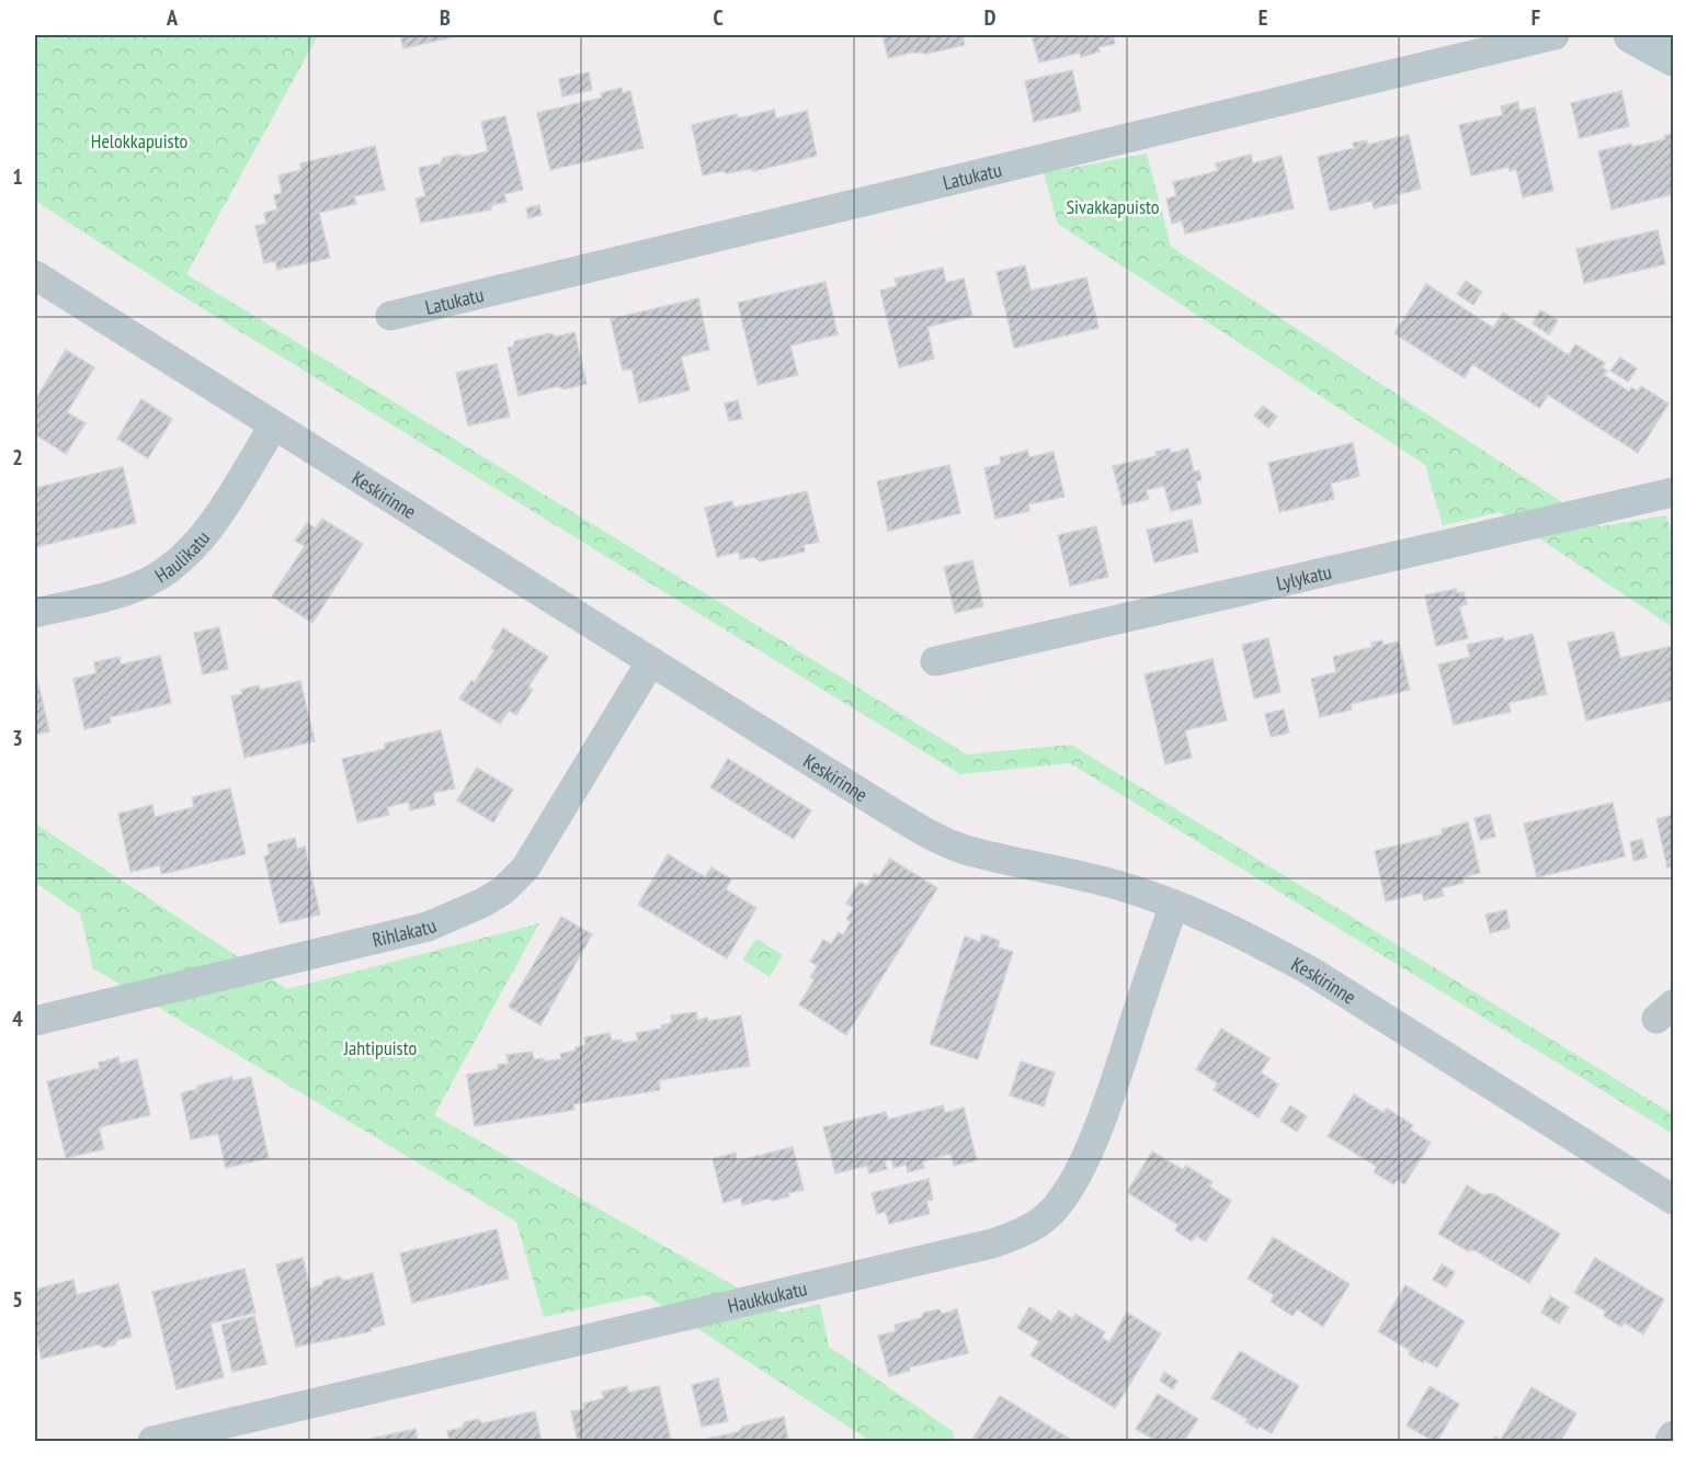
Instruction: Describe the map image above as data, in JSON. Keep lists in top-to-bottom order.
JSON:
{
  "streets": {
    "street": [
      "Latukatu",
      "Keskirinne",
      "Haulikatu",
      "Lylykatu",
      "Rihlakatu",
      "Haukkukatu"
    ]
  },
  "crossings": [
    ["Keskirinne", "Haulikatu"],
    ["Keskirinne", "Rihlakatu"],
    ["Keskirinne", "Haukkukatu"]
  ],
  "parks": ["Helokkapuisto", "Sivakkapuisto", "Jahtipuisto"],
  "grid": {
    "columns": [
      "A",
      "B",
      "C",
      "D",
      "E",
      "F"
    ],
    "rows": [
      "1",
      "2",
      "3",
      "4",
      "5"
    ]
  }
}
